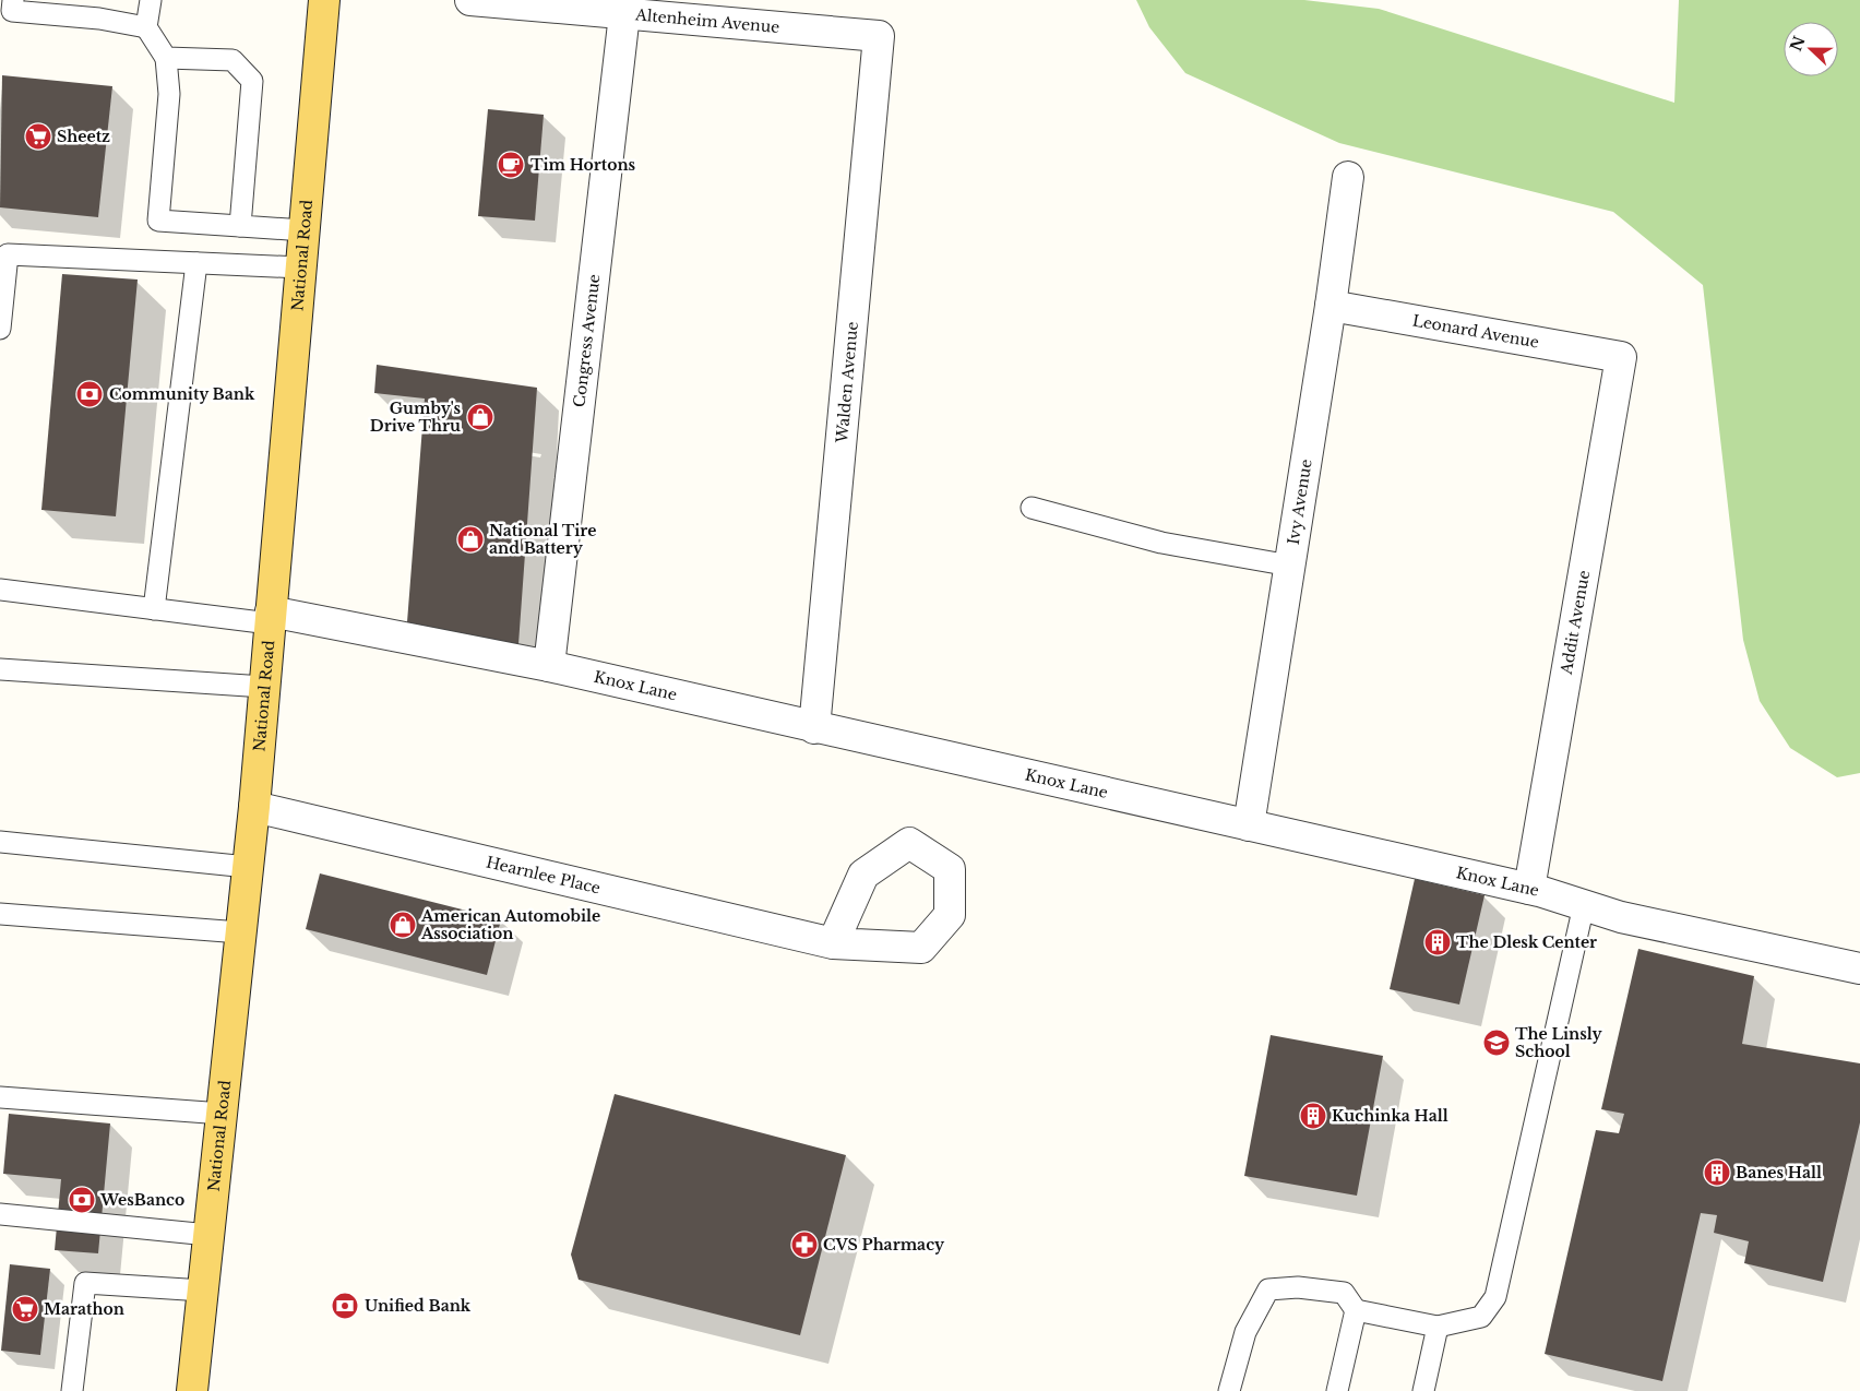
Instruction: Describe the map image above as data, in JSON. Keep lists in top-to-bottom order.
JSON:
{
  "streets": {
    "main road": ["National Road"],
    "street": [
      "Altenheim Avenue",
      "Leonard Avenue",
      "Congress Avenue",
      "Walden Avenue",
      "Ivy Avenue",
      "Addit Avenue",
      "Knox Lane",
      "Hearnlee Place"
    ]
  },
  "crossings": [
    ["Altenheim Avenue", "Congress Avenue"],
    ["Altenheim Avenue", "Walden Avenue"],
    ["National Road", "Knox Lane"],
    ["National Road", "Hearnlee Place"],
    ["Leonard Avenue", "Ivy Avenue"],
    ["Leonard Avenue", "Addit Avenue"],
    ["Congress Avenue", "Knox Lane"],
    ["Walden Avenue", "Knox Lane"],
    ["Ivy Avenue", "Knox Lane"],
    ["Addit Avenue", "Knox Lane"]
  ],
  "places": {
    "supermarket": ["Sheetz", "Marathon"],
    "cafe": ["Tim Hortons"],
    "bank": ["Community Bank", "WesBanco", "Unified Bank"],
    "shop": ["Gumby's Drive Thru", "National Tire and Battery", "American Automobile Association"],
    "building": ["The Dlesk Center", "Kuchinka Hall", "Banes Hall"],
    "school or university": ["The Linsly School"],
    "pharmacy": ["CVS Pharmacy"]
  },
  "north": "left"
}
